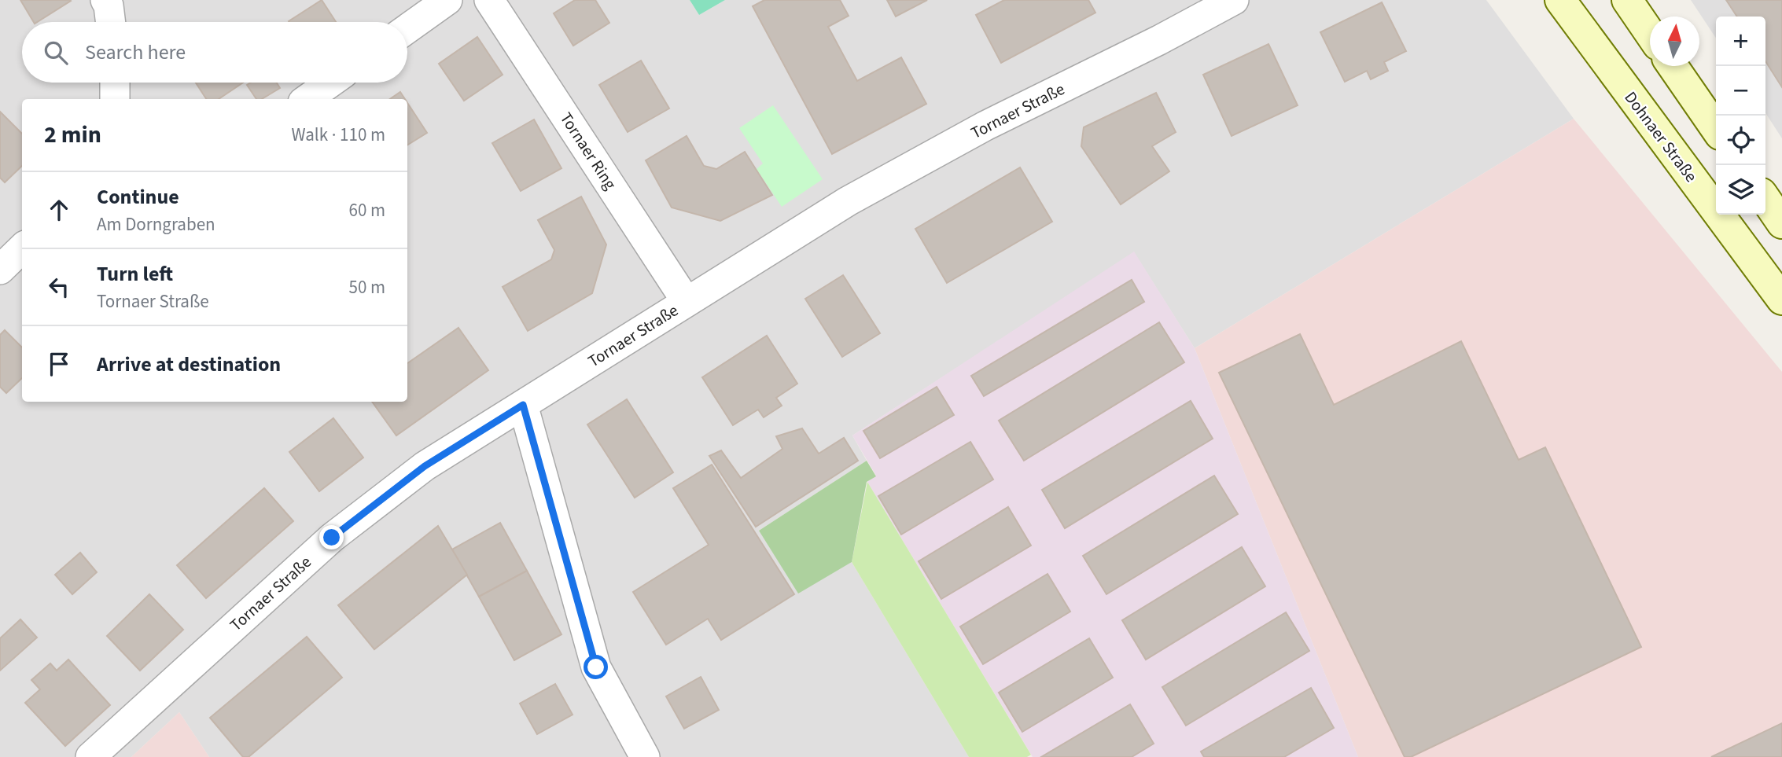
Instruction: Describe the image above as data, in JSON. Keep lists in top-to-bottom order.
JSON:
{
  "streets": {
    "main road": ["Dohnaer Straße"],
    "street": ["Tornaer Straße", "Tornaer Ring"]
  },
  "crossings": [
    ["Tornaer Straße", "Tornaer Ring"]
  ],
  "north": "top",
  "page": {
    "map_buttons": ["+", "−"],
    "search": "Search here",
    "heading": ["2 min", "Walk · 110 m"],
    "list": [
      ["Continue", "Am Dorngraben", "60 m"],
      ["Turn left", "Tornaer Straße", "50 m"],
      "Arrive at destination"
    ]
  }
}
